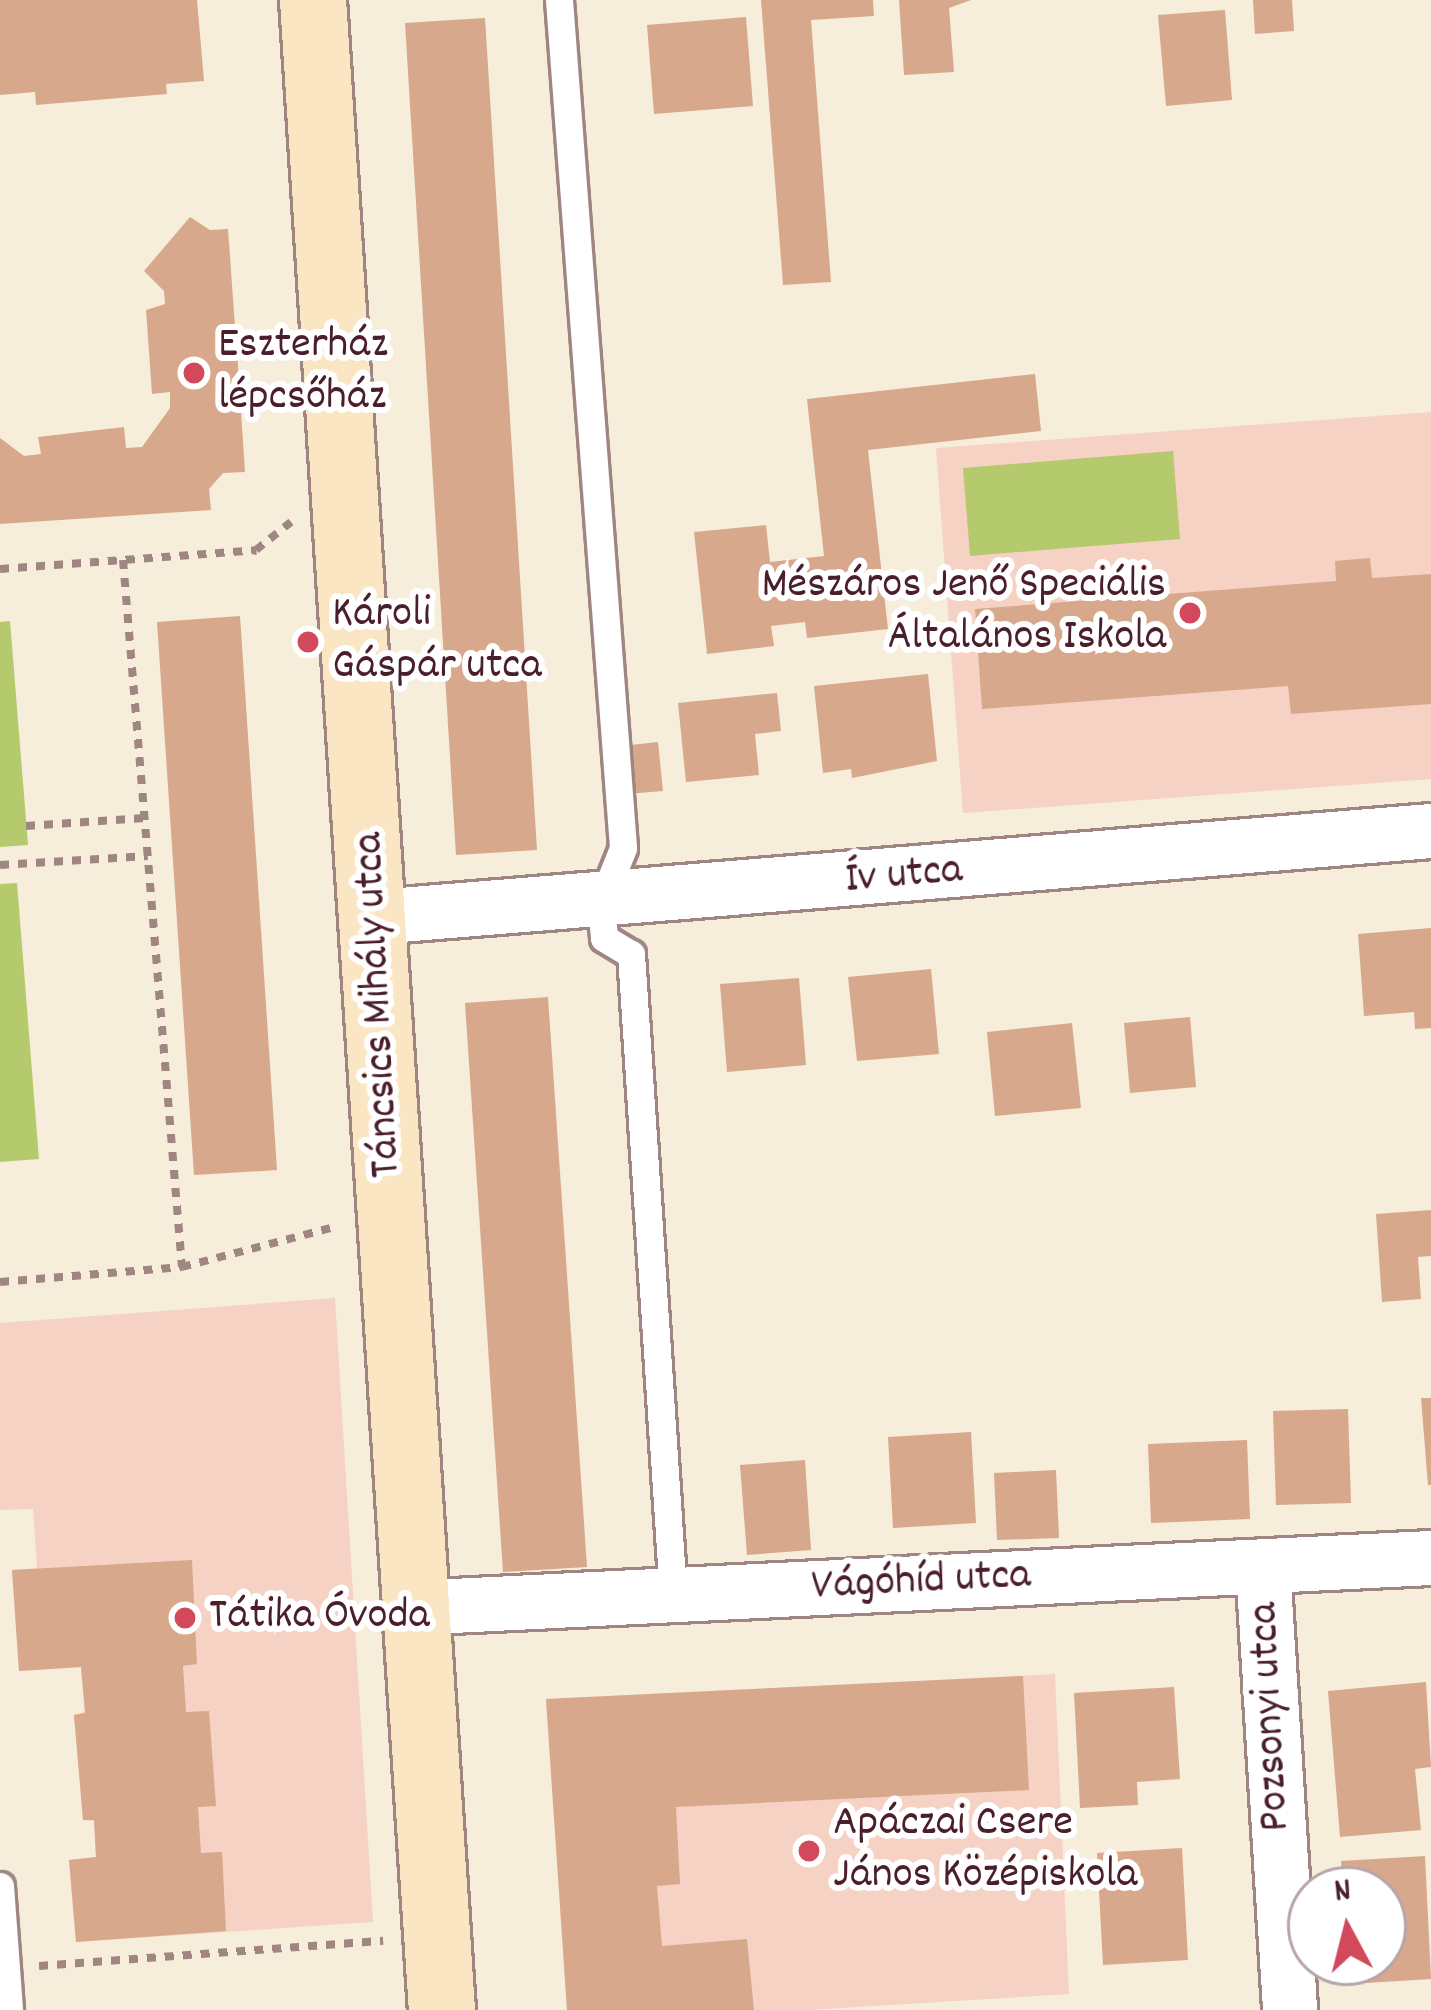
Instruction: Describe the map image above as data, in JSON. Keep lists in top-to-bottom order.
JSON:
{
  "streets": {
    "street": [
      "Ív utca",
      "Táncsics Mihály utca",
      "Vágóhíd utca",
      "Pozsonyi utca"
    ]
  },
  "crossings": [
    ["Ív utca", "Táncsics Mihály utca"],
    ["Táncsics Mihály utca", "Vágóhíd utca"],
    ["Vágóhíd utca", "Pozsonyi utca"]
  ],
  "places": [
    "Eszterház lépcsőház",
    "Mészáros Jenő Speciális Általános Iskola",
    "Károli Gáspár utca",
    "Tátika Óvoda",
    "Apáczai Csere János Középiskola"
  ],
  "north": "top"
}
